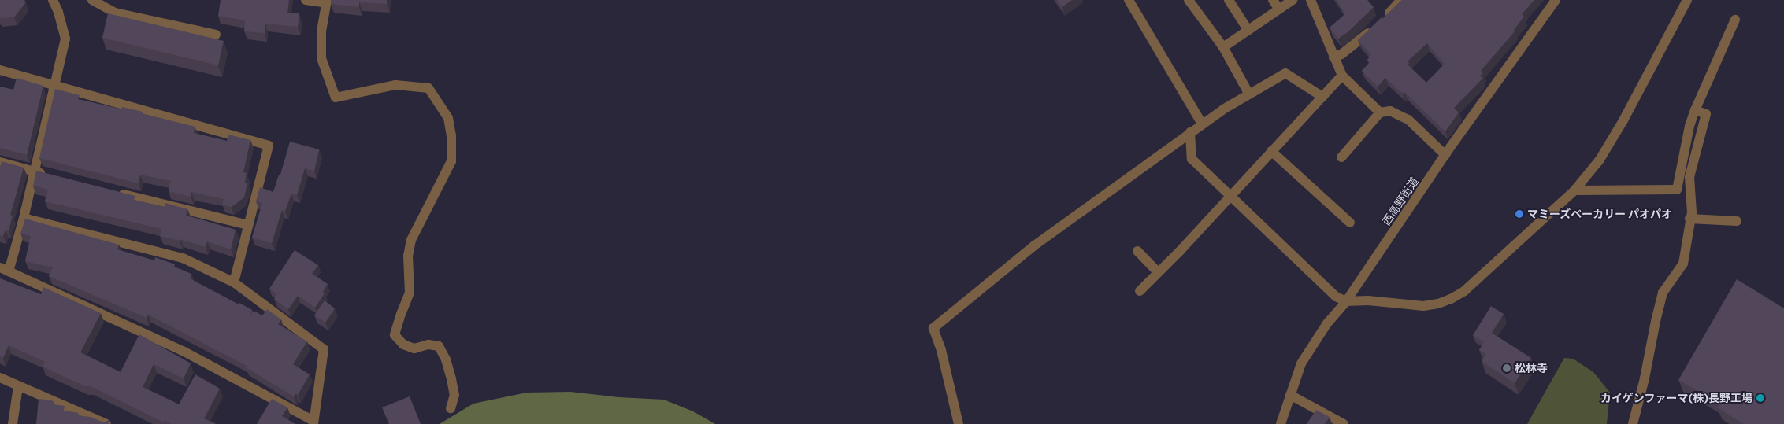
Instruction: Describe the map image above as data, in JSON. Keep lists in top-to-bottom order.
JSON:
{
  "streets": {
    "street": ["西高野街道"]
  },
  "places": ["マミーズベーカリー パオパオ", "松林寺", "カイゲンファーマ(株)長野工場"]
}
